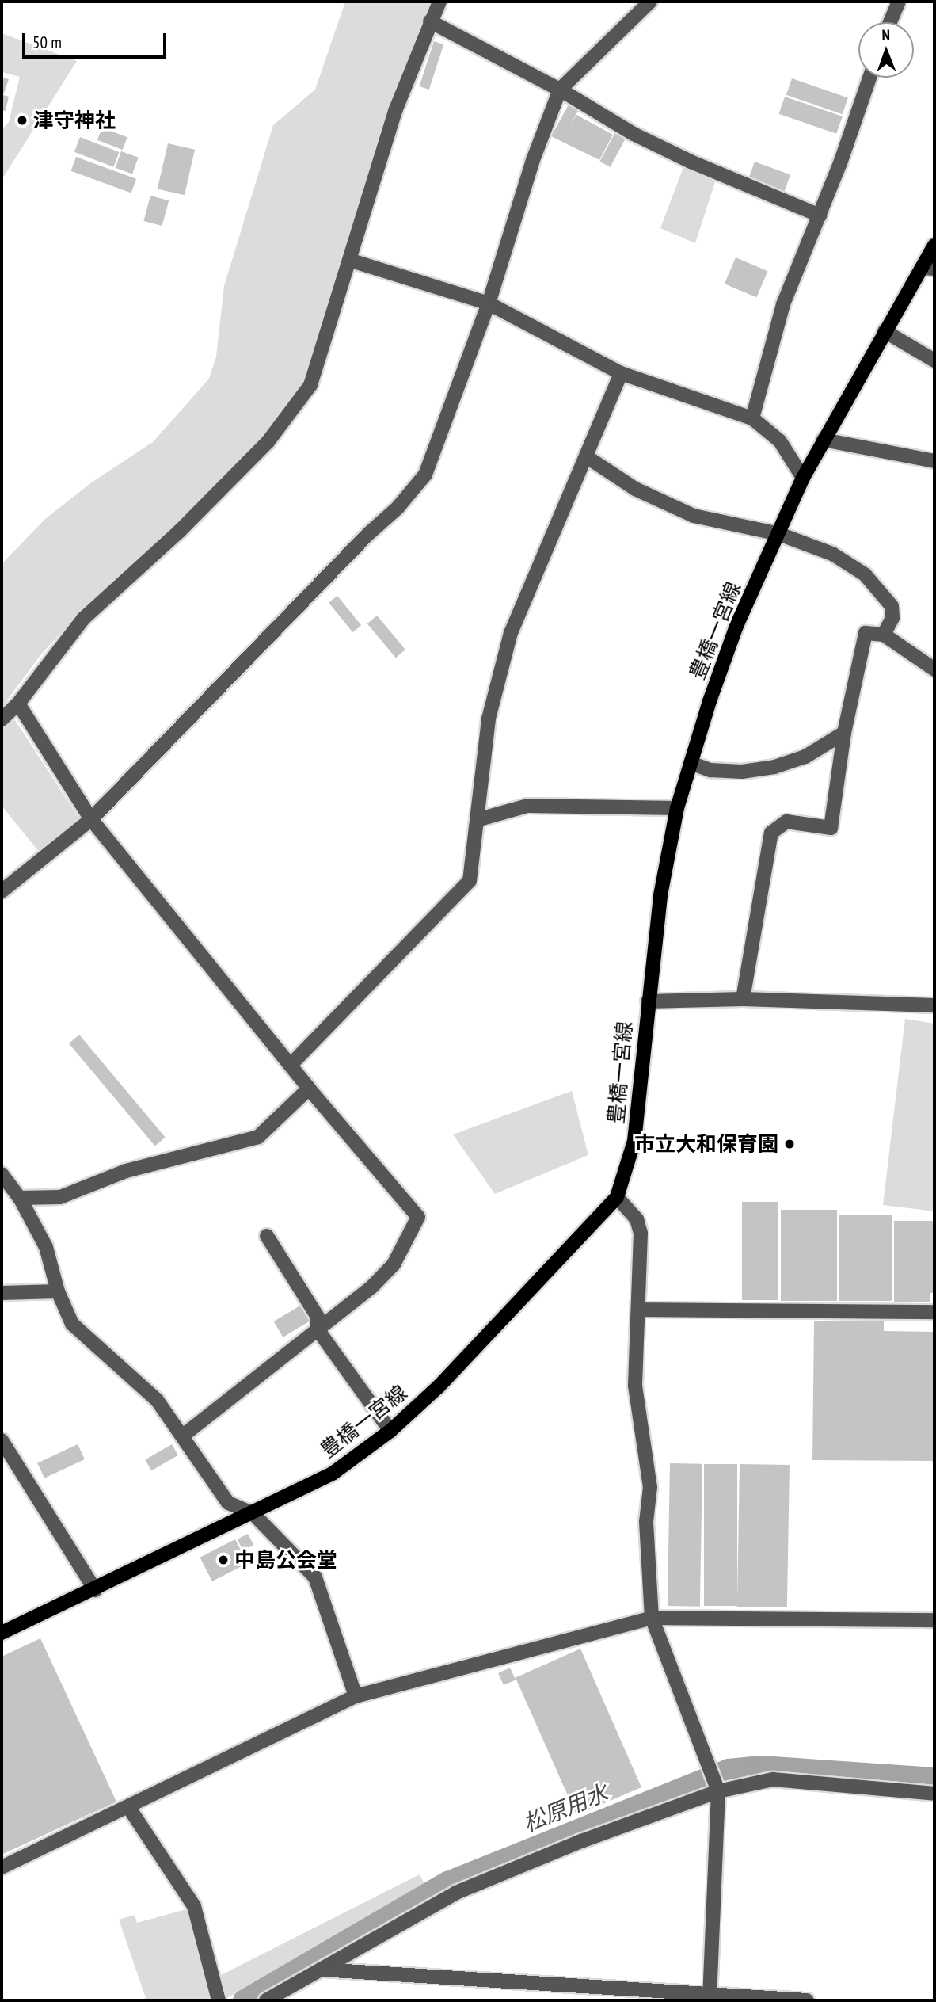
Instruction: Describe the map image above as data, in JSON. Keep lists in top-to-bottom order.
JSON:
{
  "streets": {
    "main road": ["豊橋一宮線"]
  },
  "water": ["松原用水"],
  "places": ["津守神社", "市立大和保育園", "中島公会堂"],
  "scale_bar": "50 m",
  "north": "top"
}
